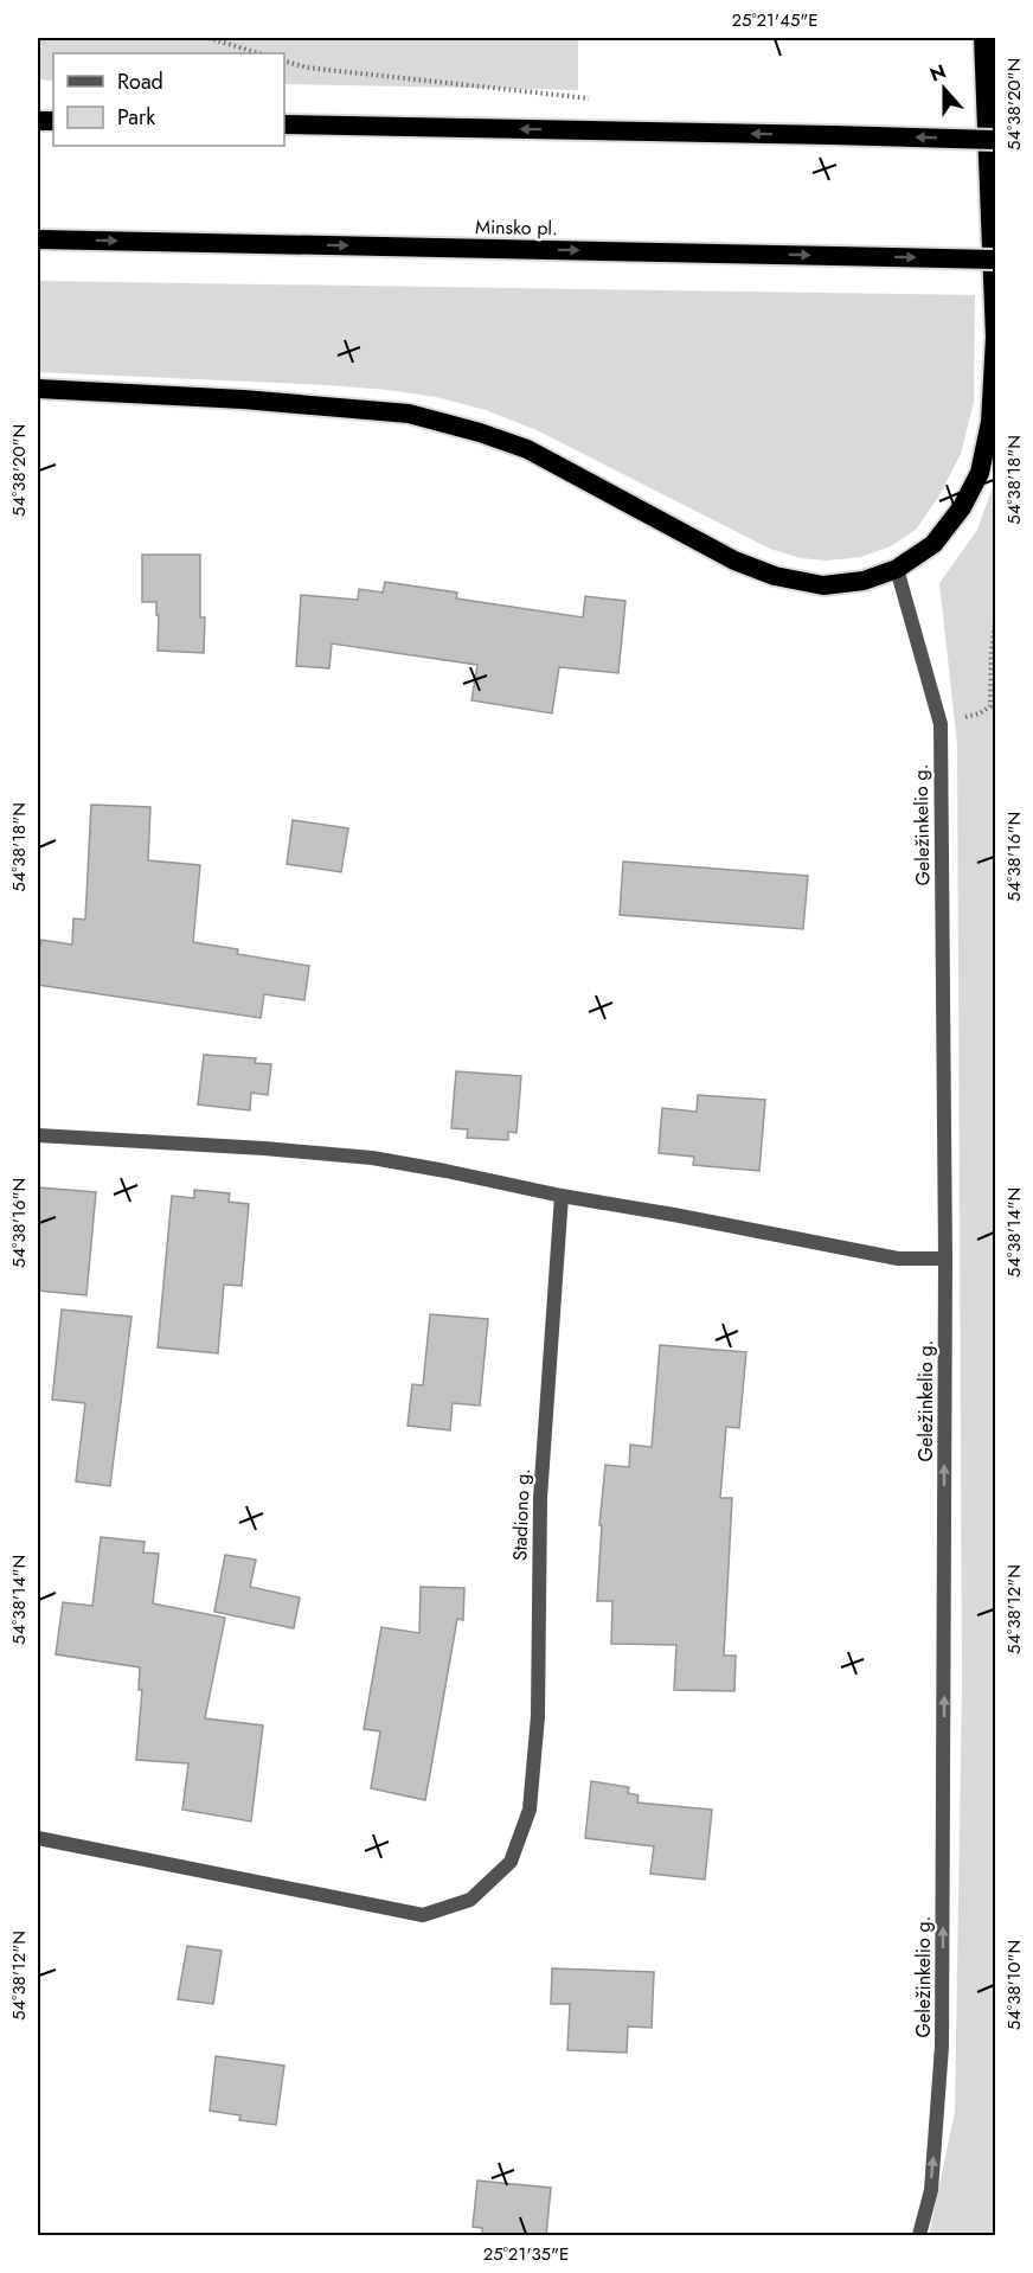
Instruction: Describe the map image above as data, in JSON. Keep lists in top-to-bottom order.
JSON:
{
  "streets": {
    "highway": ["Minsko pl."],
    "street": ["Geležinkelio g.", "Stadiono g."]
  },
  "one_way": ["Geležinkelio g."],
  "legend": ["Road", "Park"],
  "north": "top",
  "coordinates": [
    "25°21'45\"E",
    "54°38'20\"N",
    "54°38'18\"N",
    "54°38'16\"N",
    "54°38'14\"N",
    "54°38'12\"N",
    "54°38'10\"N",
    "25°21'35\"E"
  ]
}
